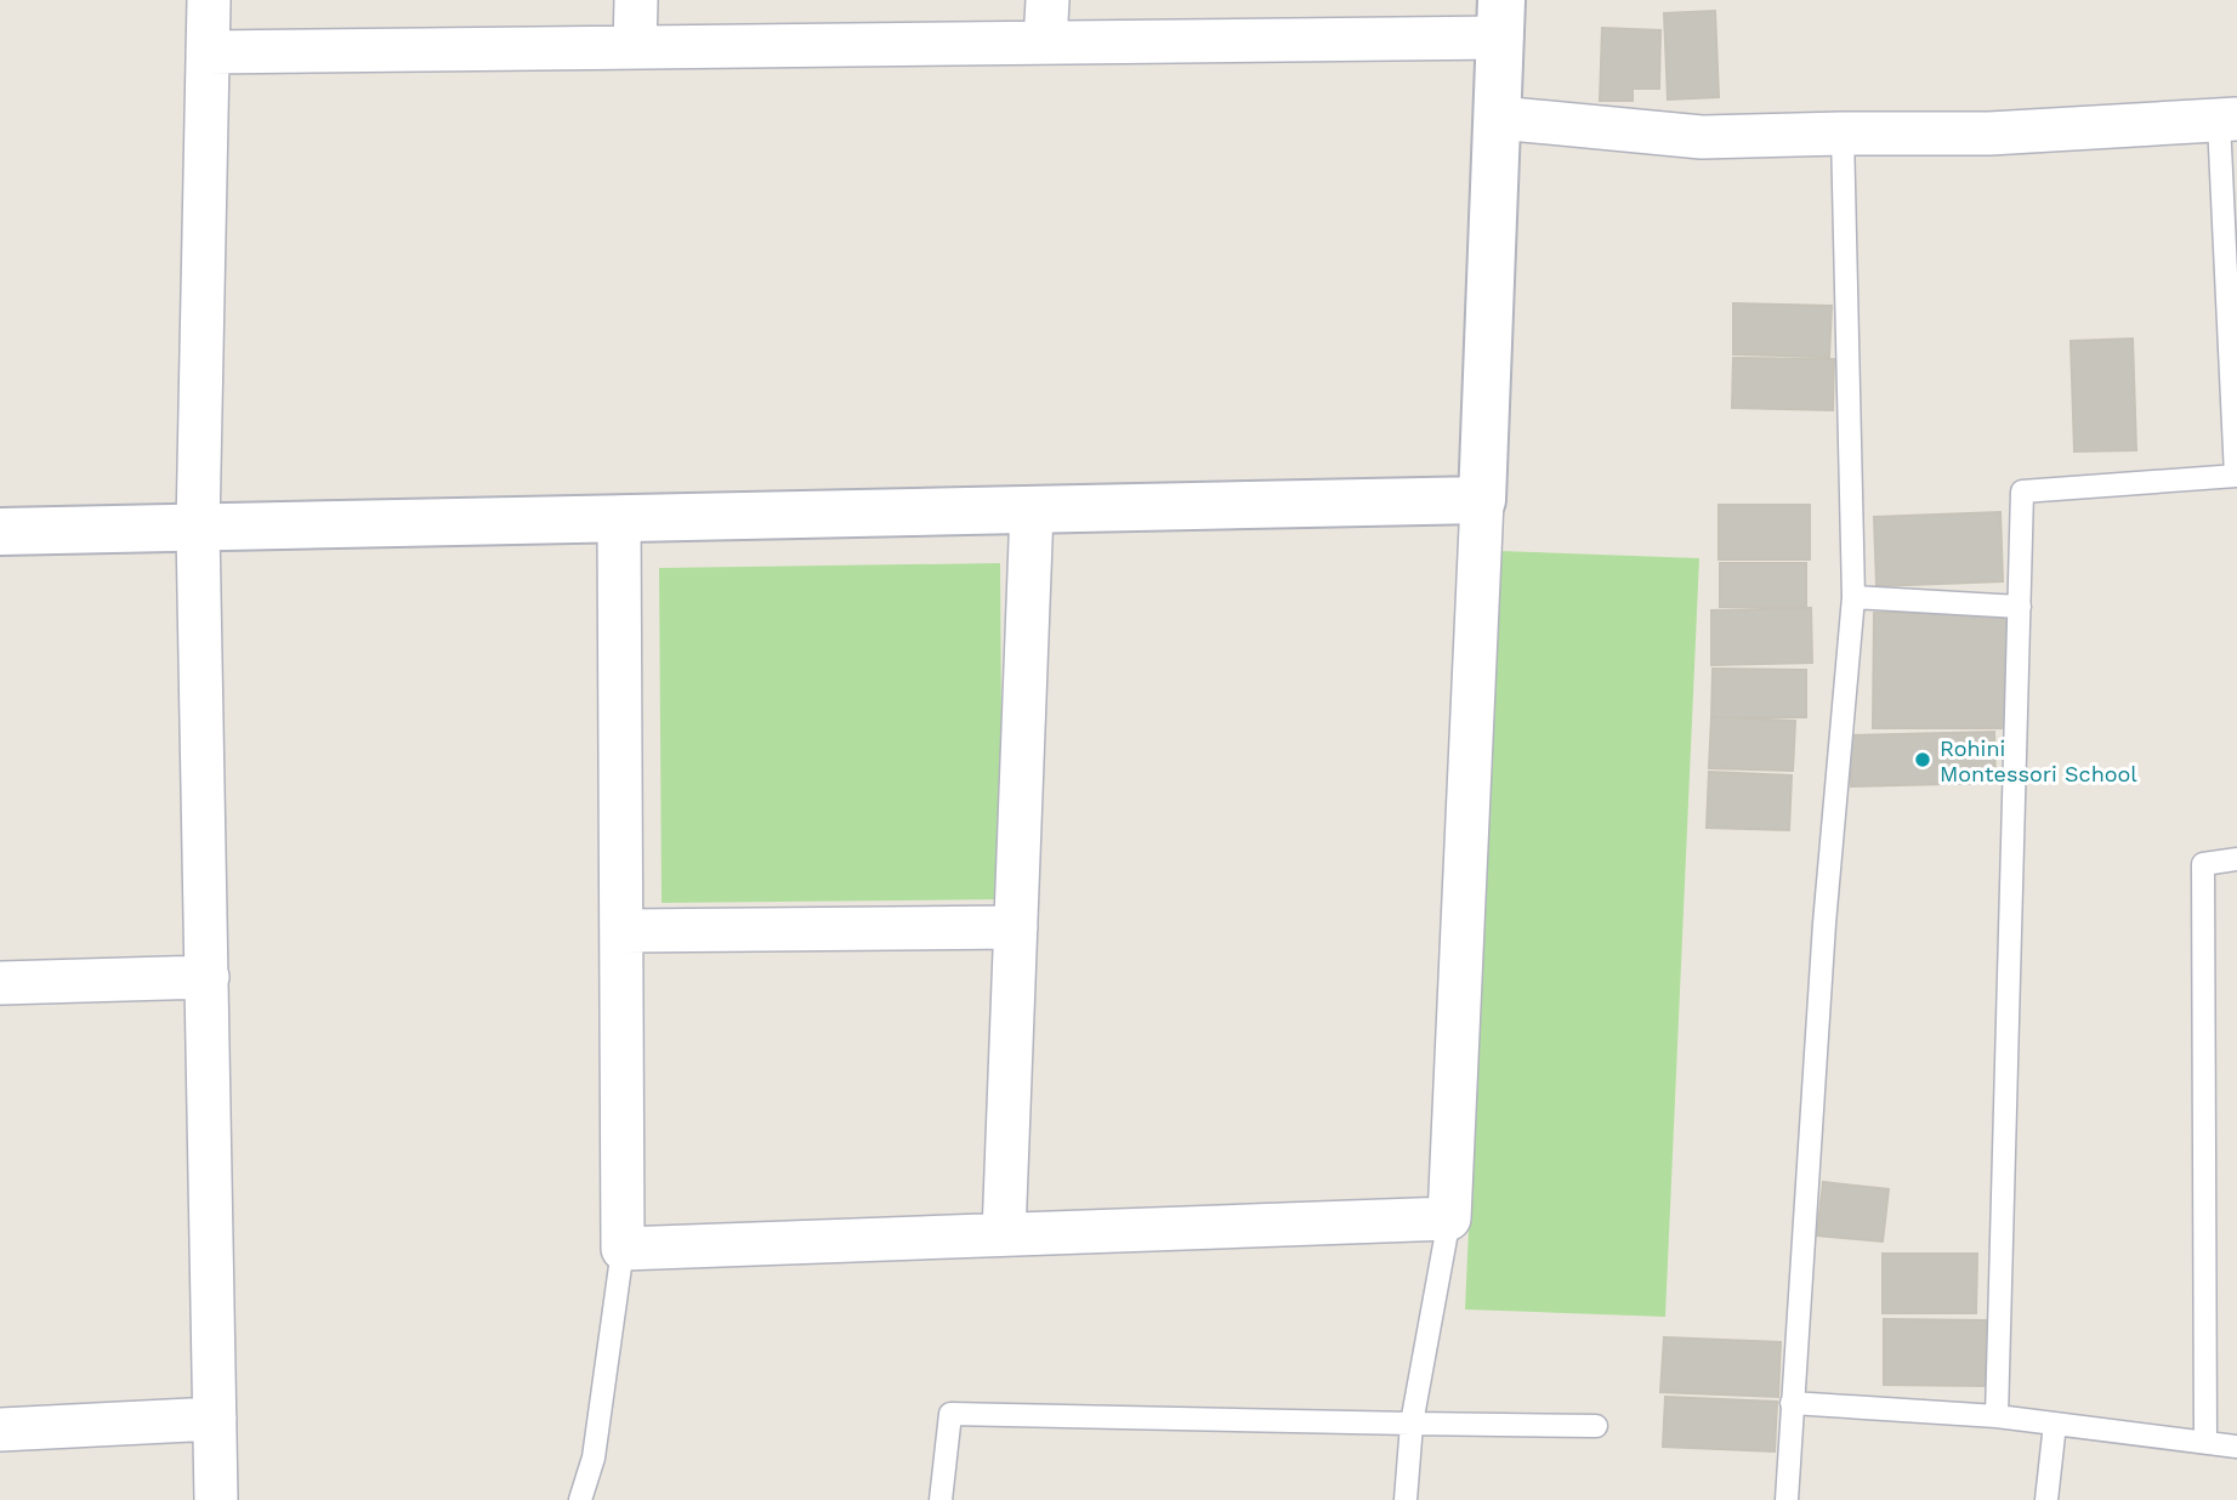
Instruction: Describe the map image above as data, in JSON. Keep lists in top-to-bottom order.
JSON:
{
  "places": ["Rohini Montessori School"]
}
